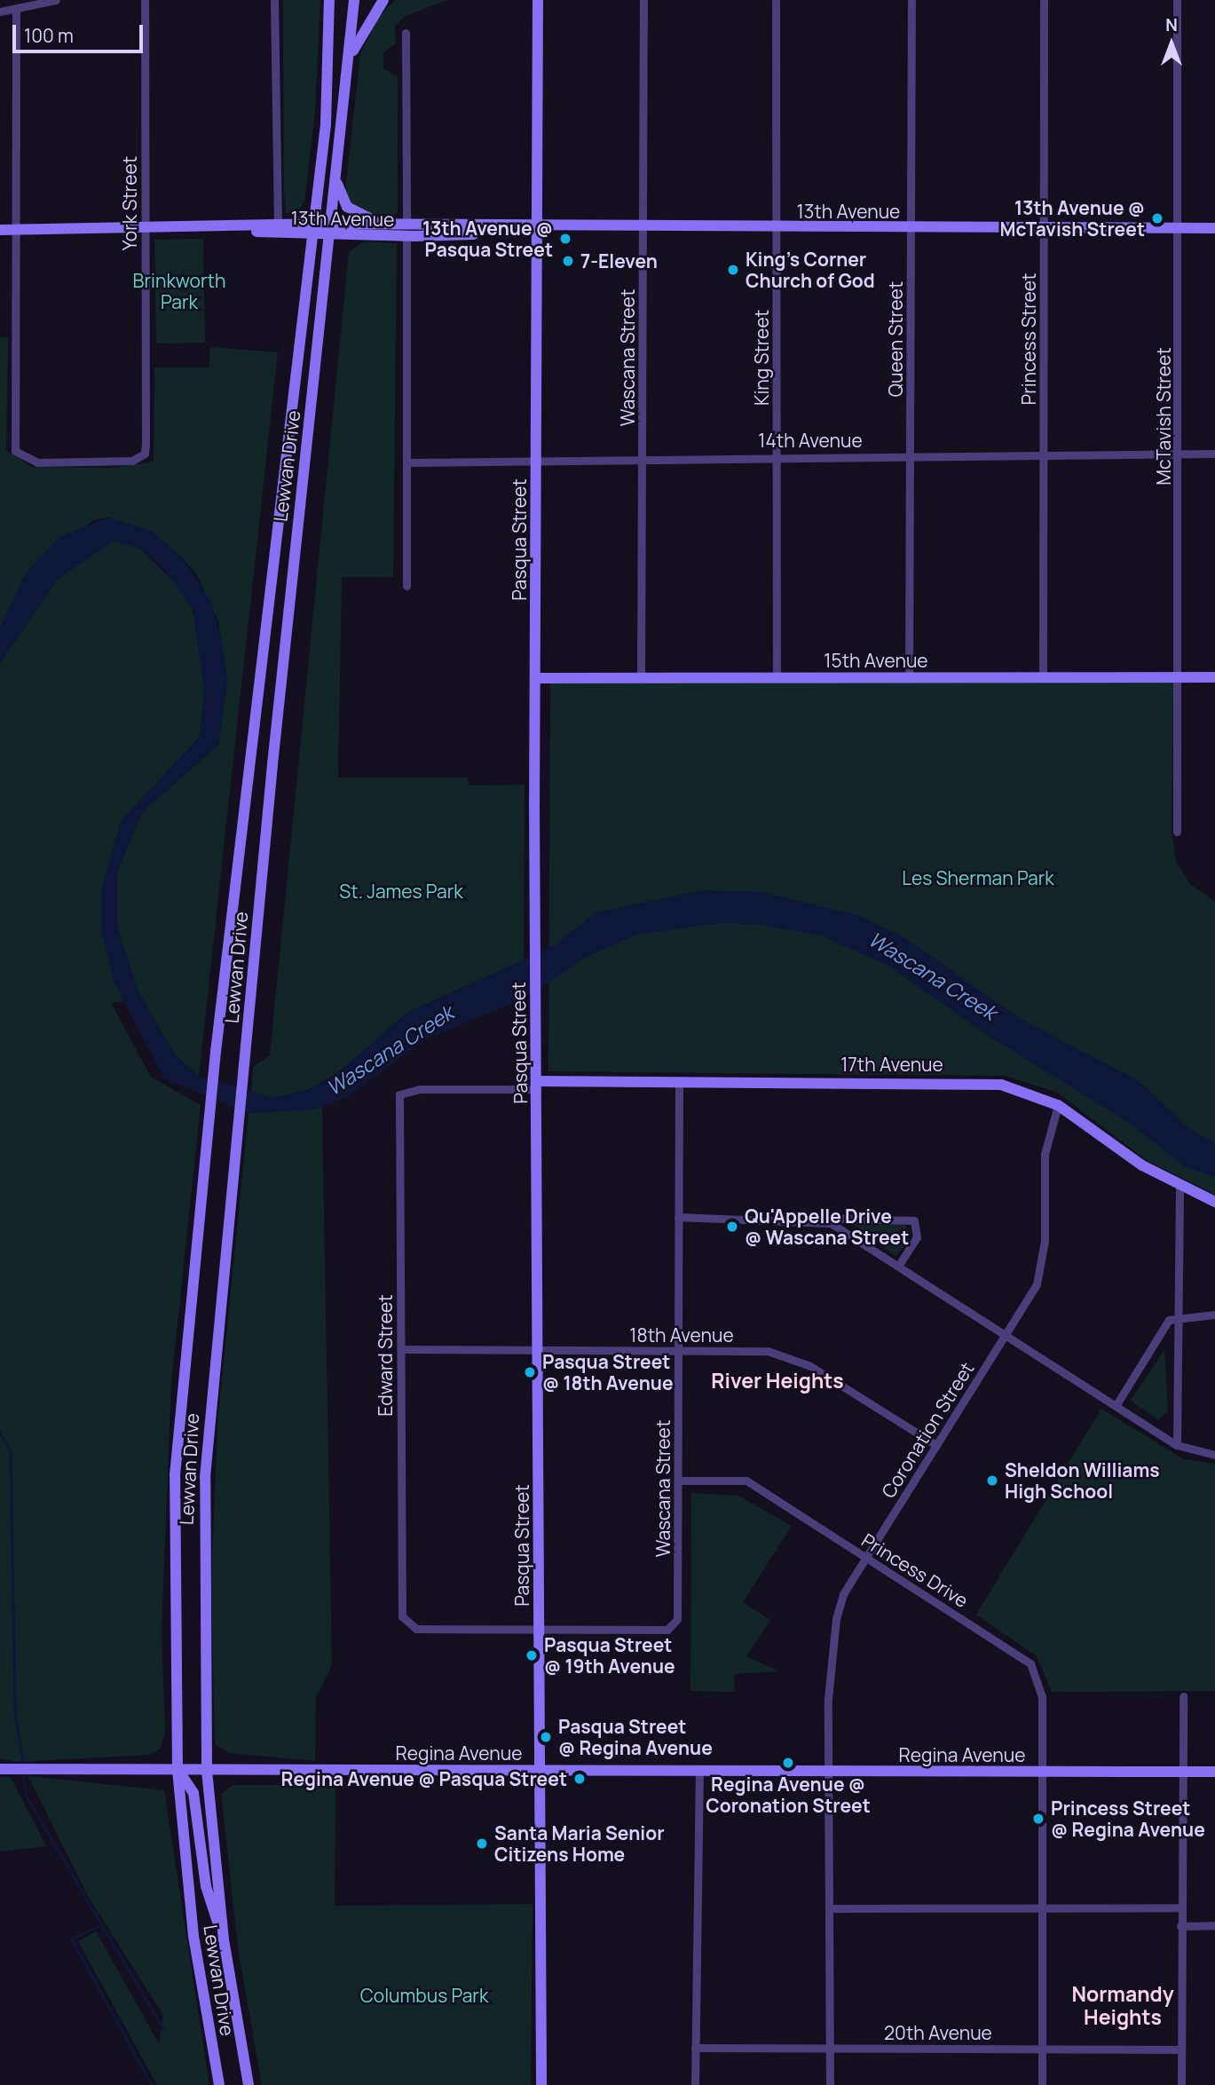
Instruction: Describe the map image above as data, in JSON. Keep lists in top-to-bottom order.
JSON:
{
  "streets": {
    "street": [
      "York Street",
      "13th Avenue",
      "Queen Street",
      "Princess Street",
      "Wascana Street",
      "King Street",
      "McTavish Street",
      "14th Avenue",
      "Lewvan Drive",
      "Pasqua Street",
      "15th Avenue",
      "17th Avenue",
      "18th Avenue",
      "Edward Street",
      "Coronation Street",
      "Princess Drive",
      "Regina Avenue",
      "20th Avenue"
    ]
  },
  "crossings": [
    ["York Street", "13th Avenue"],
    ["13th Avenue", "Queen Street"],
    ["13th Avenue", "Princess Street"],
    ["13th Avenue", "Wascana Street"],
    ["13th Avenue", "King Street"],
    ["13th Avenue", "McTavish Street"],
    ["13th Avenue", "Lewvan Drive"],
    ["13th Avenue", "Pasqua Street"],
    ["Queen Street", "14th Avenue"],
    ["Queen Street", "15th Avenue"],
    ["Princess Street", "14th Avenue"],
    ["Princess Street", "15th Avenue"],
    ["Wascana Street", "14th Avenue"],
    ["Wascana Street", "Pasqua Street"],
    ["Wascana Street", "15th Avenue"],
    ["Wascana Street", "17th Avenue"],
    ["Wascana Street", "18th Avenue"],
    ["Wascana Street", "Edward Street"],
    ["Wascana Street", "Princess Drive"],
    ["King Street", "14th Avenue"],
    ["King Street", "15th Avenue"],
    ["McTavish Street", "14th Avenue"],
    ["McTavish Street", "15th Avenue"],
    ["14th Avenue", "Pasqua Street"],
    ["Lewvan Drive", "Regina Avenue"],
    ["Pasqua Street", "15th Avenue"],
    ["Pasqua Street", "17th Avenue"],
    ["Pasqua Street", "18th Avenue"],
    ["Pasqua Street", "Edward Street"],
    ["Pasqua Street", "Regina Avenue"],
    ["17th Avenue", "Edward Street"],
    ["17th Avenue", "Coronation Street"],
    ["18th Avenue", "Edward Street"],
    ["18th Avenue", "Coronation Street"],
    ["Coronation Street", "Princess Drive"],
    ["Coronation Street", "Regina Avenue"],
    ["Princess Drive", "Regina Avenue"]
  ],
  "districts": ["River Heights", "Normandy Heights"],
  "water": ["Wascana Creek"],
  "parks": [
    "Brinkworth Park",
    "Les Sherman Park",
    "St. James Park",
    "Columbus Park"
  ],
  "places": [
    "13th Avenue @ McTavish Street",
    "13th Avenue @ Pasqua Street",
    "7-Eleven",
    "King's Corner Church of God",
    "Qu'Appelle Drive @ Wascana Street",
    "Pasqua Street @ 18th Avenue",
    "Sheldon Williams High School",
    "Pasqua Street @ 19th Avenue",
    "Pasqua Street @ Regina Avenue",
    "Regina Avenue @ Coronation Street",
    "Regina Avenue @ Pasqua Street",
    "Princess Street @ Regina Avenue",
    "Santa Maria Senior Citizens Home"
  ],
  "scale_bar": "100 m",
  "north": "top"
}
